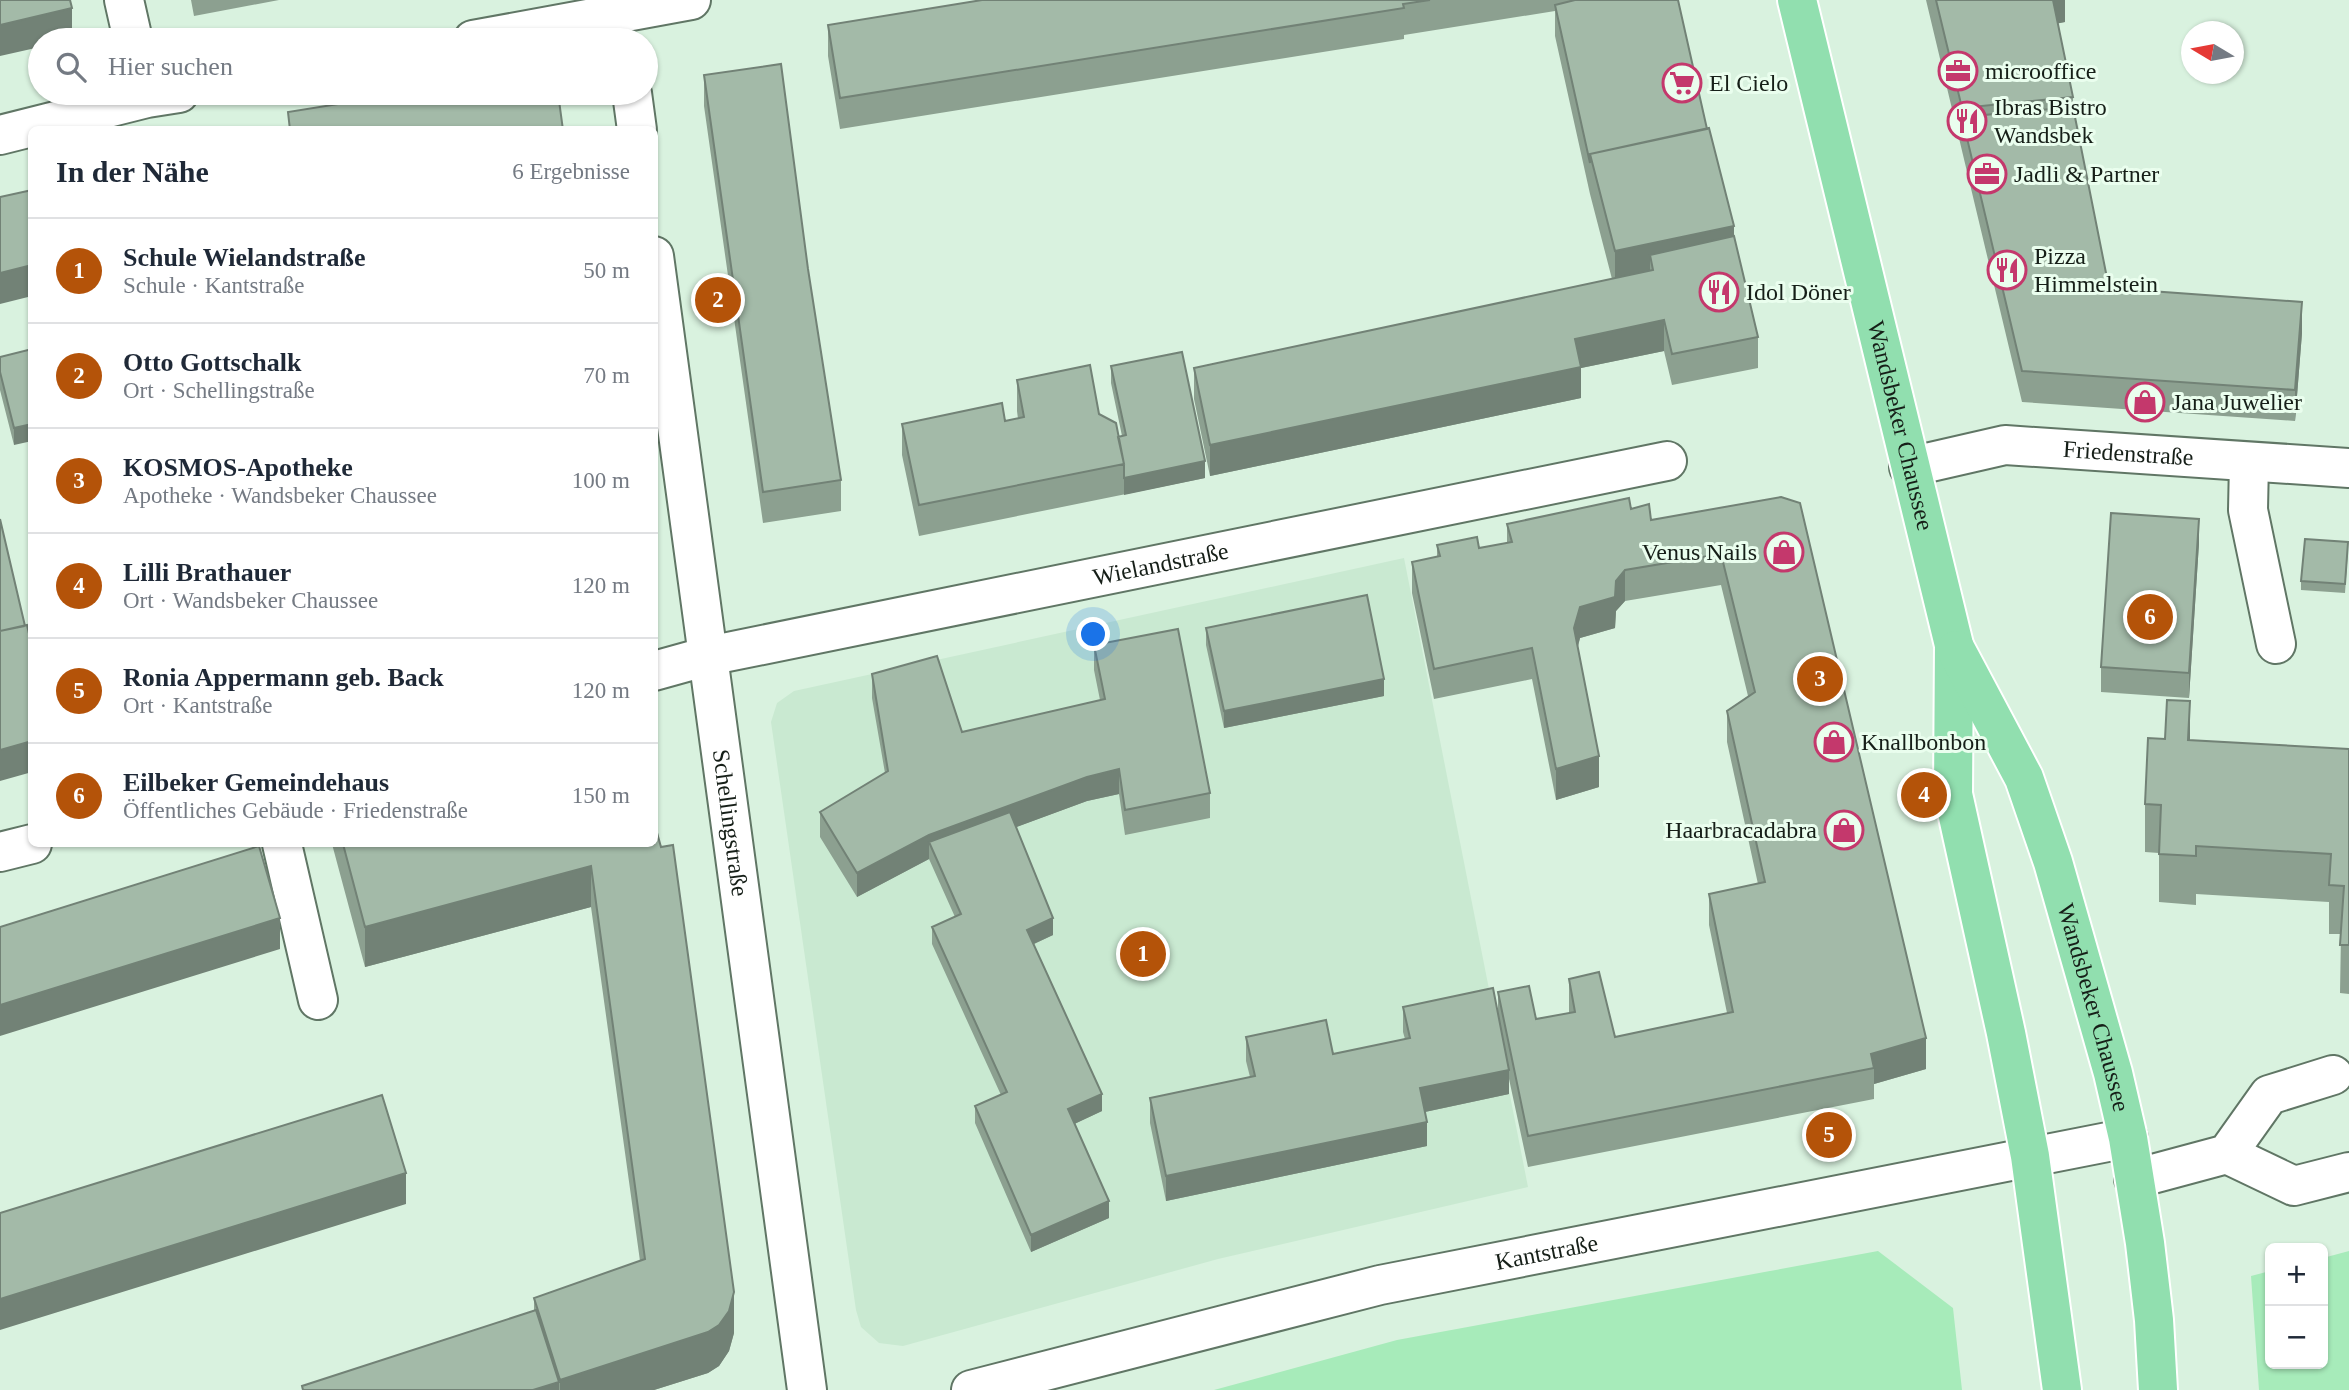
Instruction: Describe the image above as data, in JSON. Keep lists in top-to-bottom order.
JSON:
{
  "streets": {
    "main road": ["Wandsbeker Chaussee"],
    "street": [
      "Friedenstraße",
      "Wielandstraße",
      "Schellingstraße",
      "Kantstraße"
    ]
  },
  "crossings": [
    ["Wandsbeker Chaussee", "Friedenstraße"],
    ["Wandsbeker Chaussee", "Kantstraße"],
    ["Wielandstraße", "Schellingstraße"]
  ],
  "places": {
    "office": ["microoffice", "Jadli & Partner"],
    "supermarket": ["El Cielo"],
    "restaurant": ["Ibras Bistro Wandsbek", "Pizza Himmelstein", "Idol Döner"],
    "shop": [
      "Jana Juwelier",
      "Venus Nails",
      "Knallbonbon",
      "Haarbracadabra"
    ]
  },
  "north": "left",
  "page": {
    "search": "Hier suchen",
    "heading": ["In der Nähe", "6 Ergebnisse"],
    "list": [
      {
        "mark": "1",
        "name": "Schule Wielandstraße",
        "note": "Schule · Kantstraße",
        "value": "50 m"
      },
      {
        "mark": "2",
        "name": "Otto Gottschalk",
        "note": "Ort · Schellingstraße",
        "value": "70 m"
      },
      {
        "mark": "3",
        "name": "KOSMOS-Apotheke",
        "note": "Apotheke · Wandsbeker Chaussee",
        "value": "100 m"
      },
      {
        "mark": "4",
        "name": "Lilli Brathauer",
        "note": "Ort · Wandsbeker Chaussee",
        "value": "120 m"
      },
      {
        "mark": "5",
        "name": "Ronia Appermann geb. Back",
        "note": "Ort · Kantstraße",
        "value": "120 m"
      },
      {
        "mark": "6",
        "name": "Eilbeker Gemeindehaus",
        "note": "Öffentliches Gebäude · Friedenstraße",
        "value": "150 m"
      }
    ],
    "pins": [
      "2",
      "6",
      "3",
      "4",
      "1",
      "5"
    ],
    "map_buttons": ["+", "−"]
  }
}
